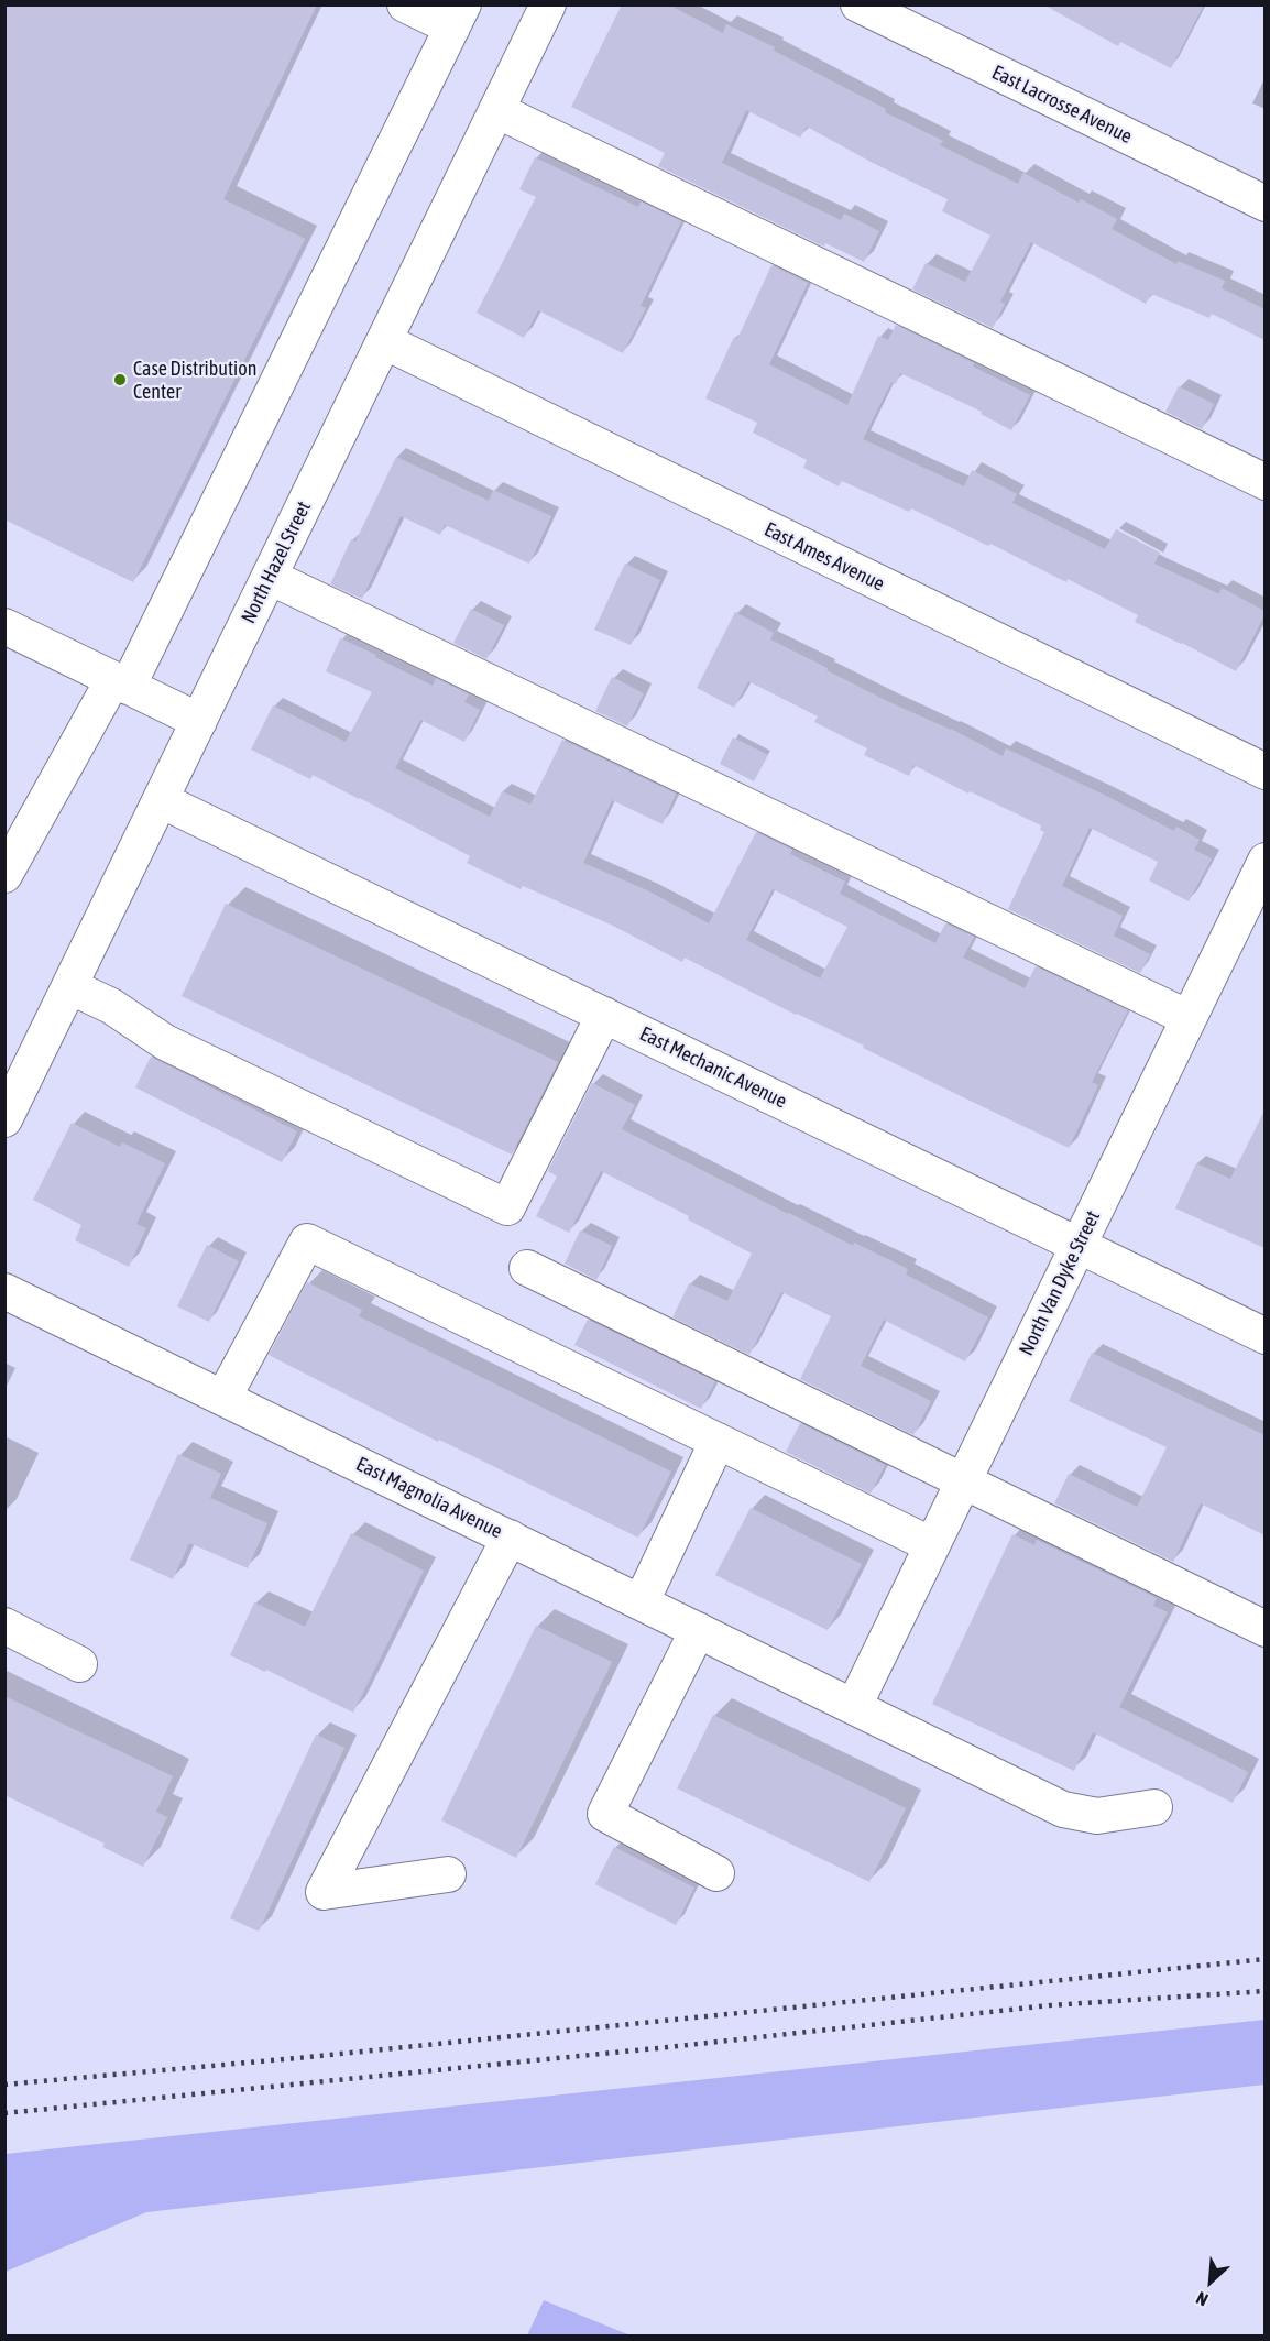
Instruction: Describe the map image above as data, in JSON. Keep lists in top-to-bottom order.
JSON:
{
  "streets": {
    "street": [
      "East Lacrosse Avenue",
      "East Ames Avenue",
      "North Hazel Street",
      "East Mechanic Avenue",
      "North Van Dyke Street",
      "East Magnolia Avenue"
    ]
  },
  "crossings": [
    ["East Ames Avenue", "North Hazel Street"],
    ["North Hazel Street", "East Mechanic Avenue"],
    ["East Mechanic Avenue", "North Van Dyke Street"],
    ["North Van Dyke Street", "East Magnolia Avenue"]
  ],
  "places": ["Case Distribution Center"],
  "north": "bottom left"
}
